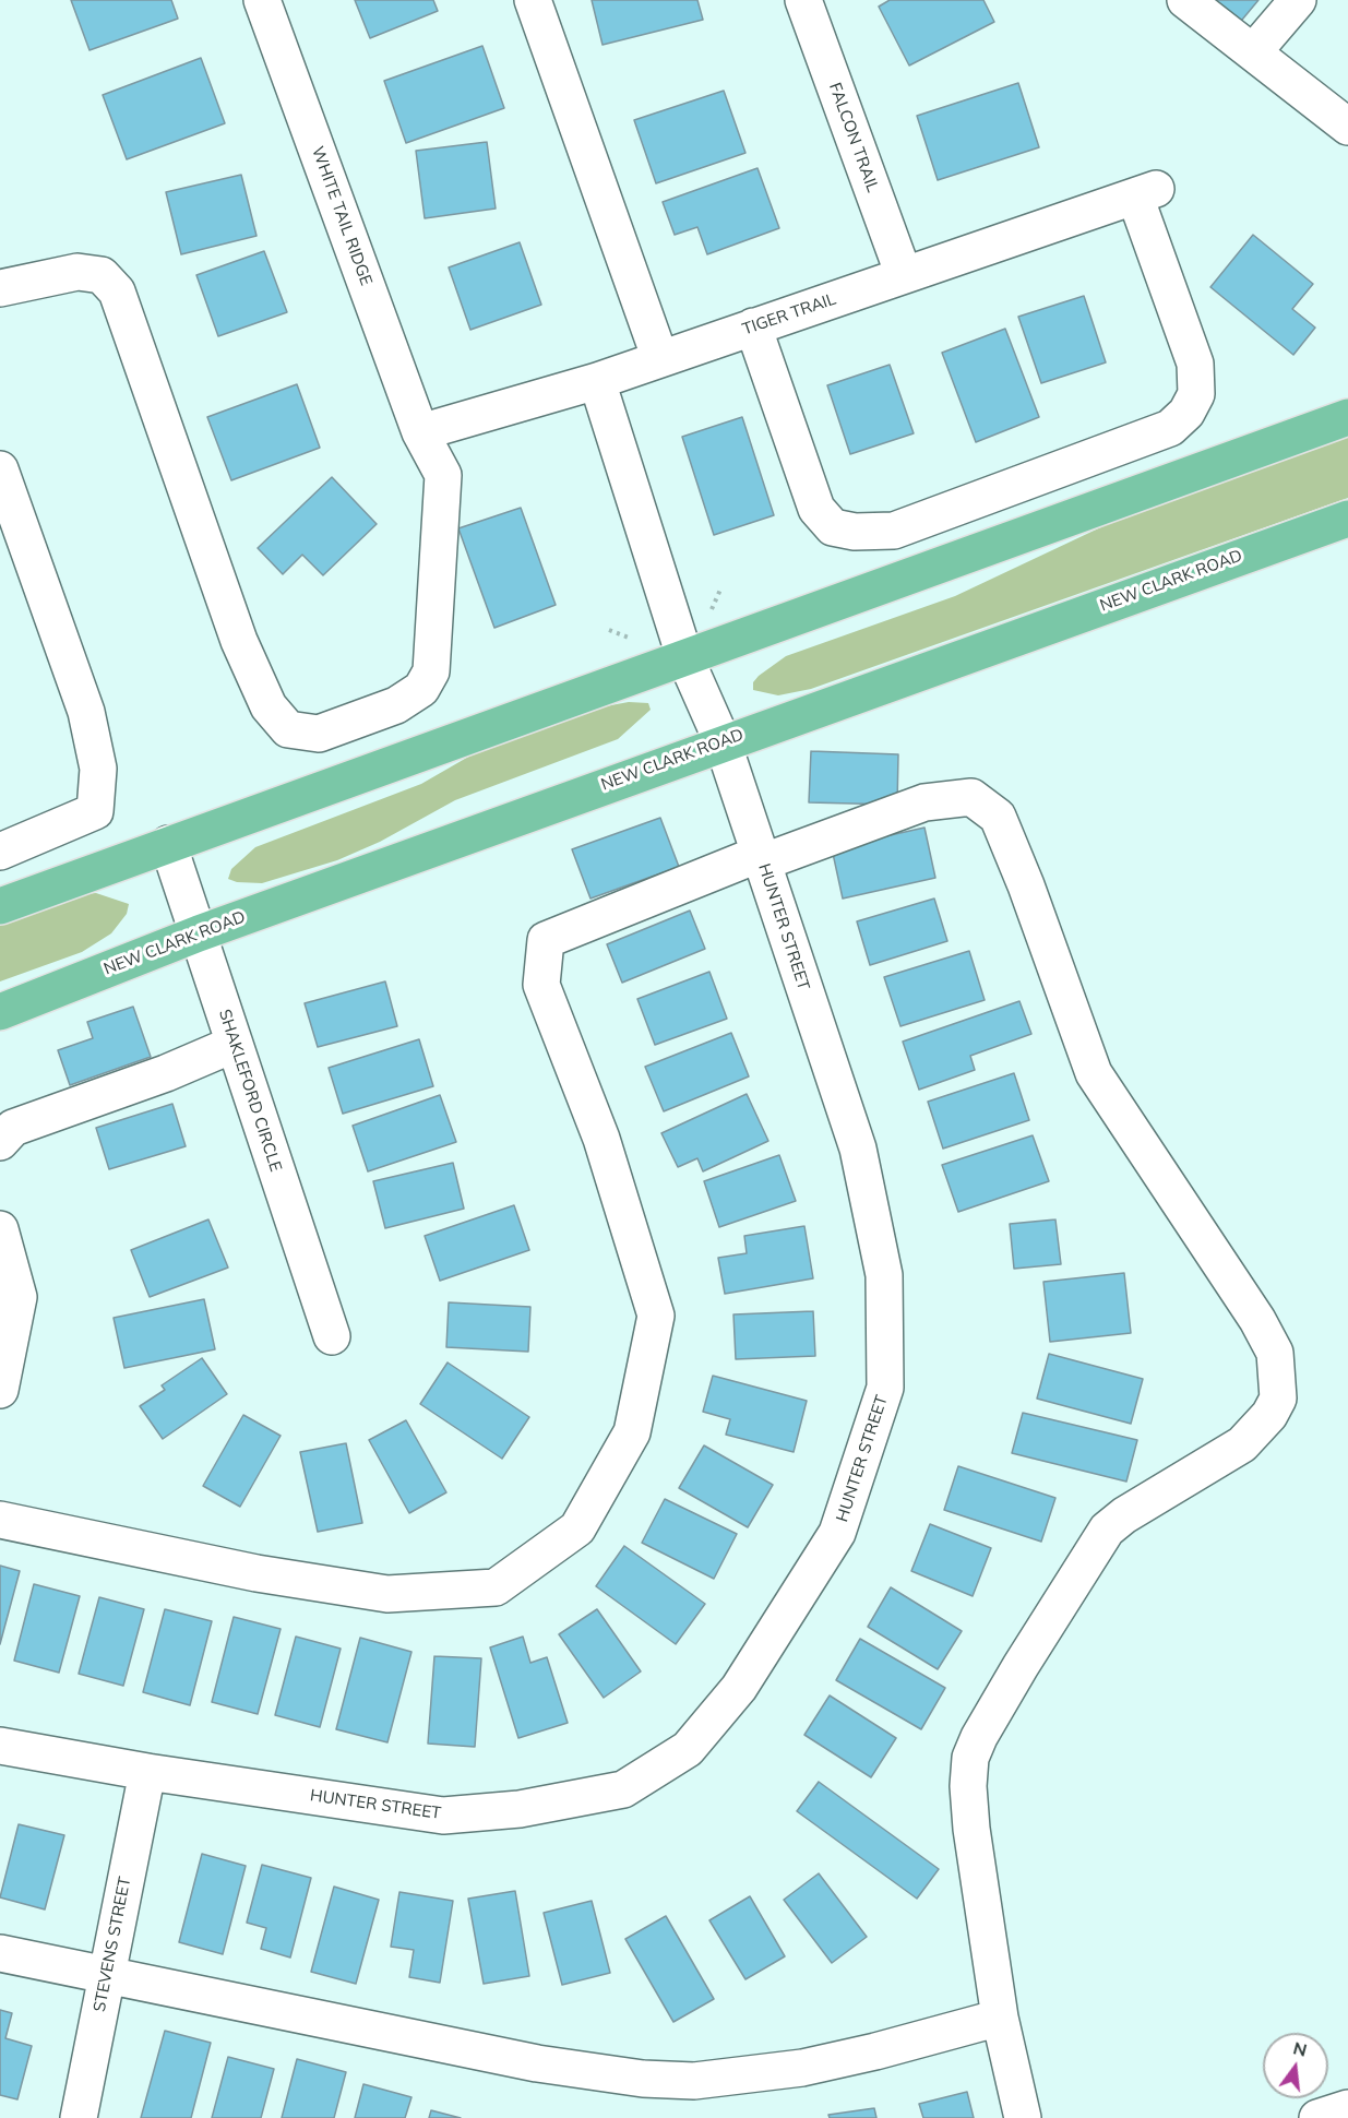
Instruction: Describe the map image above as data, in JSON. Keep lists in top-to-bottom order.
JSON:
{
  "streets": {
    "main road": ["NEW CLARK ROAD"],
    "street": [
      "FALCON TRAIL",
      "WHITE TAIL RIDGE",
      "TIGER TRAIL",
      "HUNTER STREET",
      "SHAKLEFORD CIRCLE",
      "STEVENS STREET"
    ]
  },
  "crossings": [
    ["FALCON TRAIL", "TIGER TRAIL"],
    ["WHITE TAIL RIDGE", "TIGER TRAIL"],
    ["TIGER TRAIL", "HUNTER STREET"],
    ["NEW CLARK ROAD", "HUNTER STREET"],
    ["NEW CLARK ROAD", "SHAKLEFORD CIRCLE"],
    ["HUNTER STREET", "STEVENS STREET"]
  ],
  "north": "top"
}
